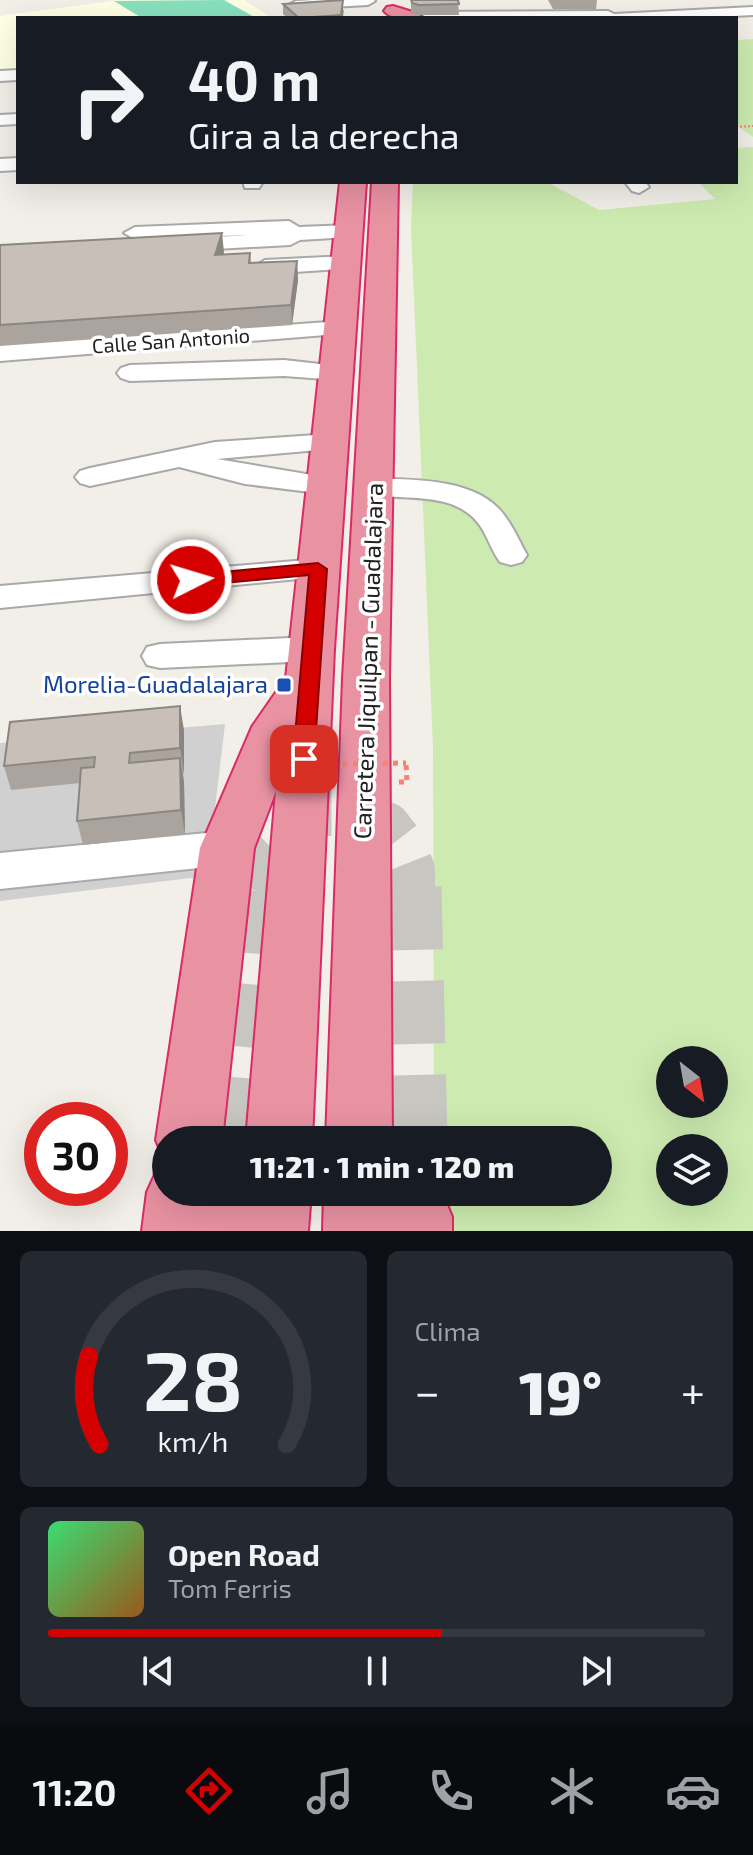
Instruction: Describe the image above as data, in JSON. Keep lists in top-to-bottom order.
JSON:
{
  "streets": {
    "highway": ["Carretera Jiquilpan - Guadalajara"],
    "street": ["Calle San Antonio"]
  },
  "crossings": [
    ["Calle San Antonio", "Carretera Jiquilpan - Guadalajara"]
  ],
  "places": {
    "transit": ["Morelia-Guadalajara"]
  },
  "north": "bottom right",
  "page": {
    "turn": ["40 m", "Gira a la derecha"],
    "limit": "30",
    "trip": "11:21 · 1 min · 120 m",
    "tile": "Clima",
    "heat": ["−", "19°", "+"],
    "song": ["Open Road", "Tom Ferris"],
    "tabs": "11:20",
    "gauge": ["28", "km/h"]
  }
}
